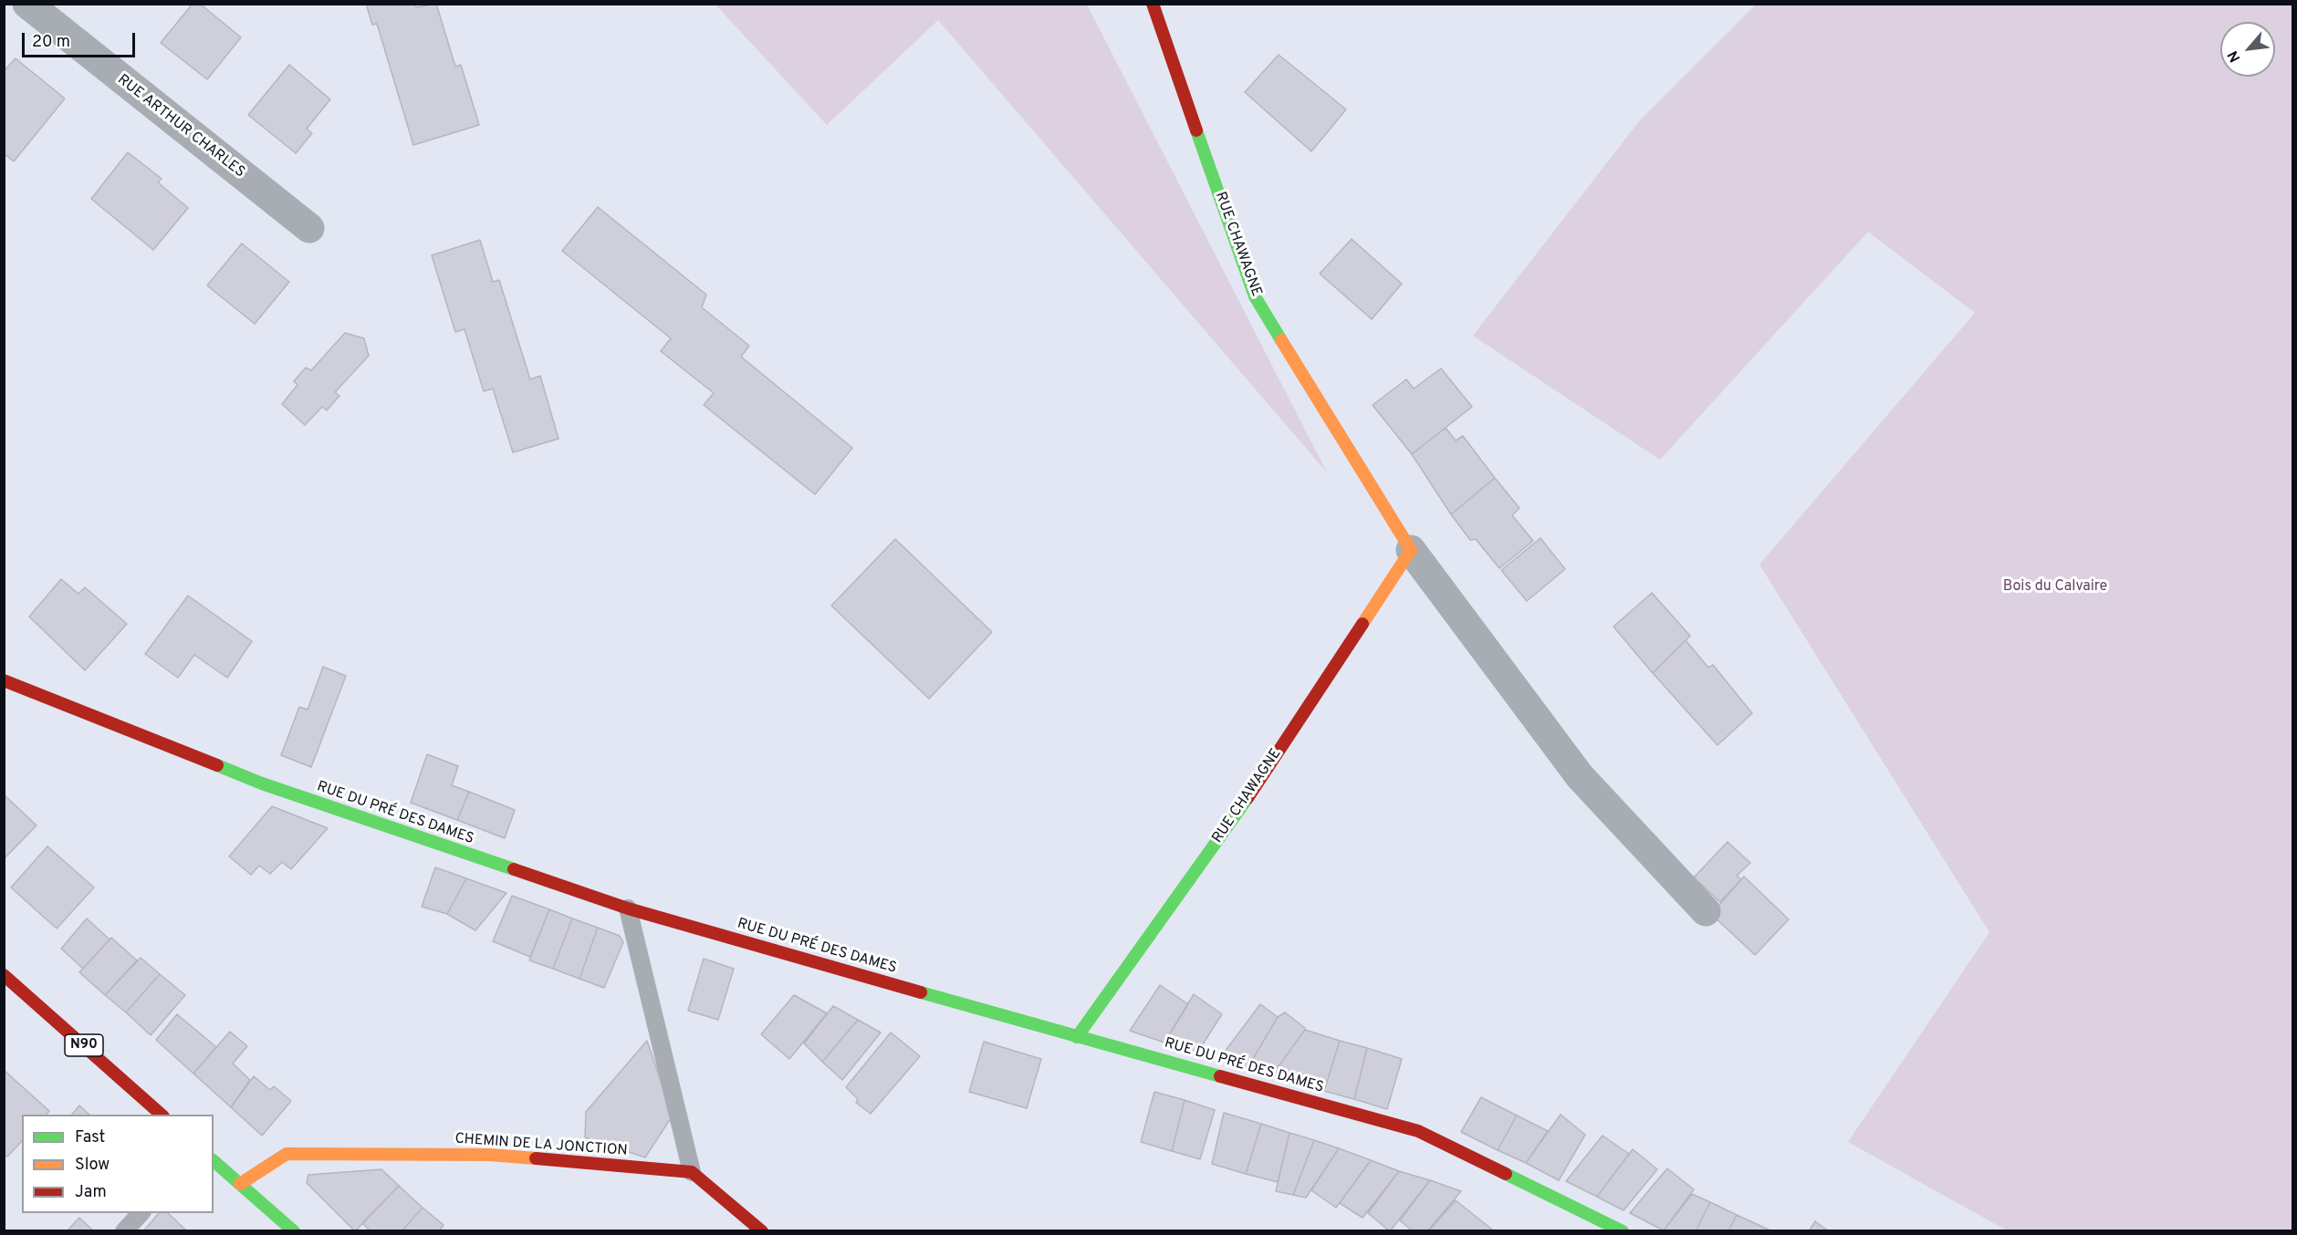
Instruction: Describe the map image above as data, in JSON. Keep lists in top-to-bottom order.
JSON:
{
  "streets": {
    "street": [
      "RUE ARTHUR CHARLES",
      "RUE CHAWAGNE",
      "RUE DU PRÉ DES DAMES",
      "N90",
      "CHEMIN DE LA JONCTION"
    ]
  },
  "crossings": [
    ["RUE CHAWAGNE", "RUE DU PRÉ DES DAMES"]
  ],
  "parks": ["Bois du Calvaire"],
  "legend": ["Fast", "Slow", "Jam"],
  "scale_bar": "20 m",
  "north": "bottom left"
}
